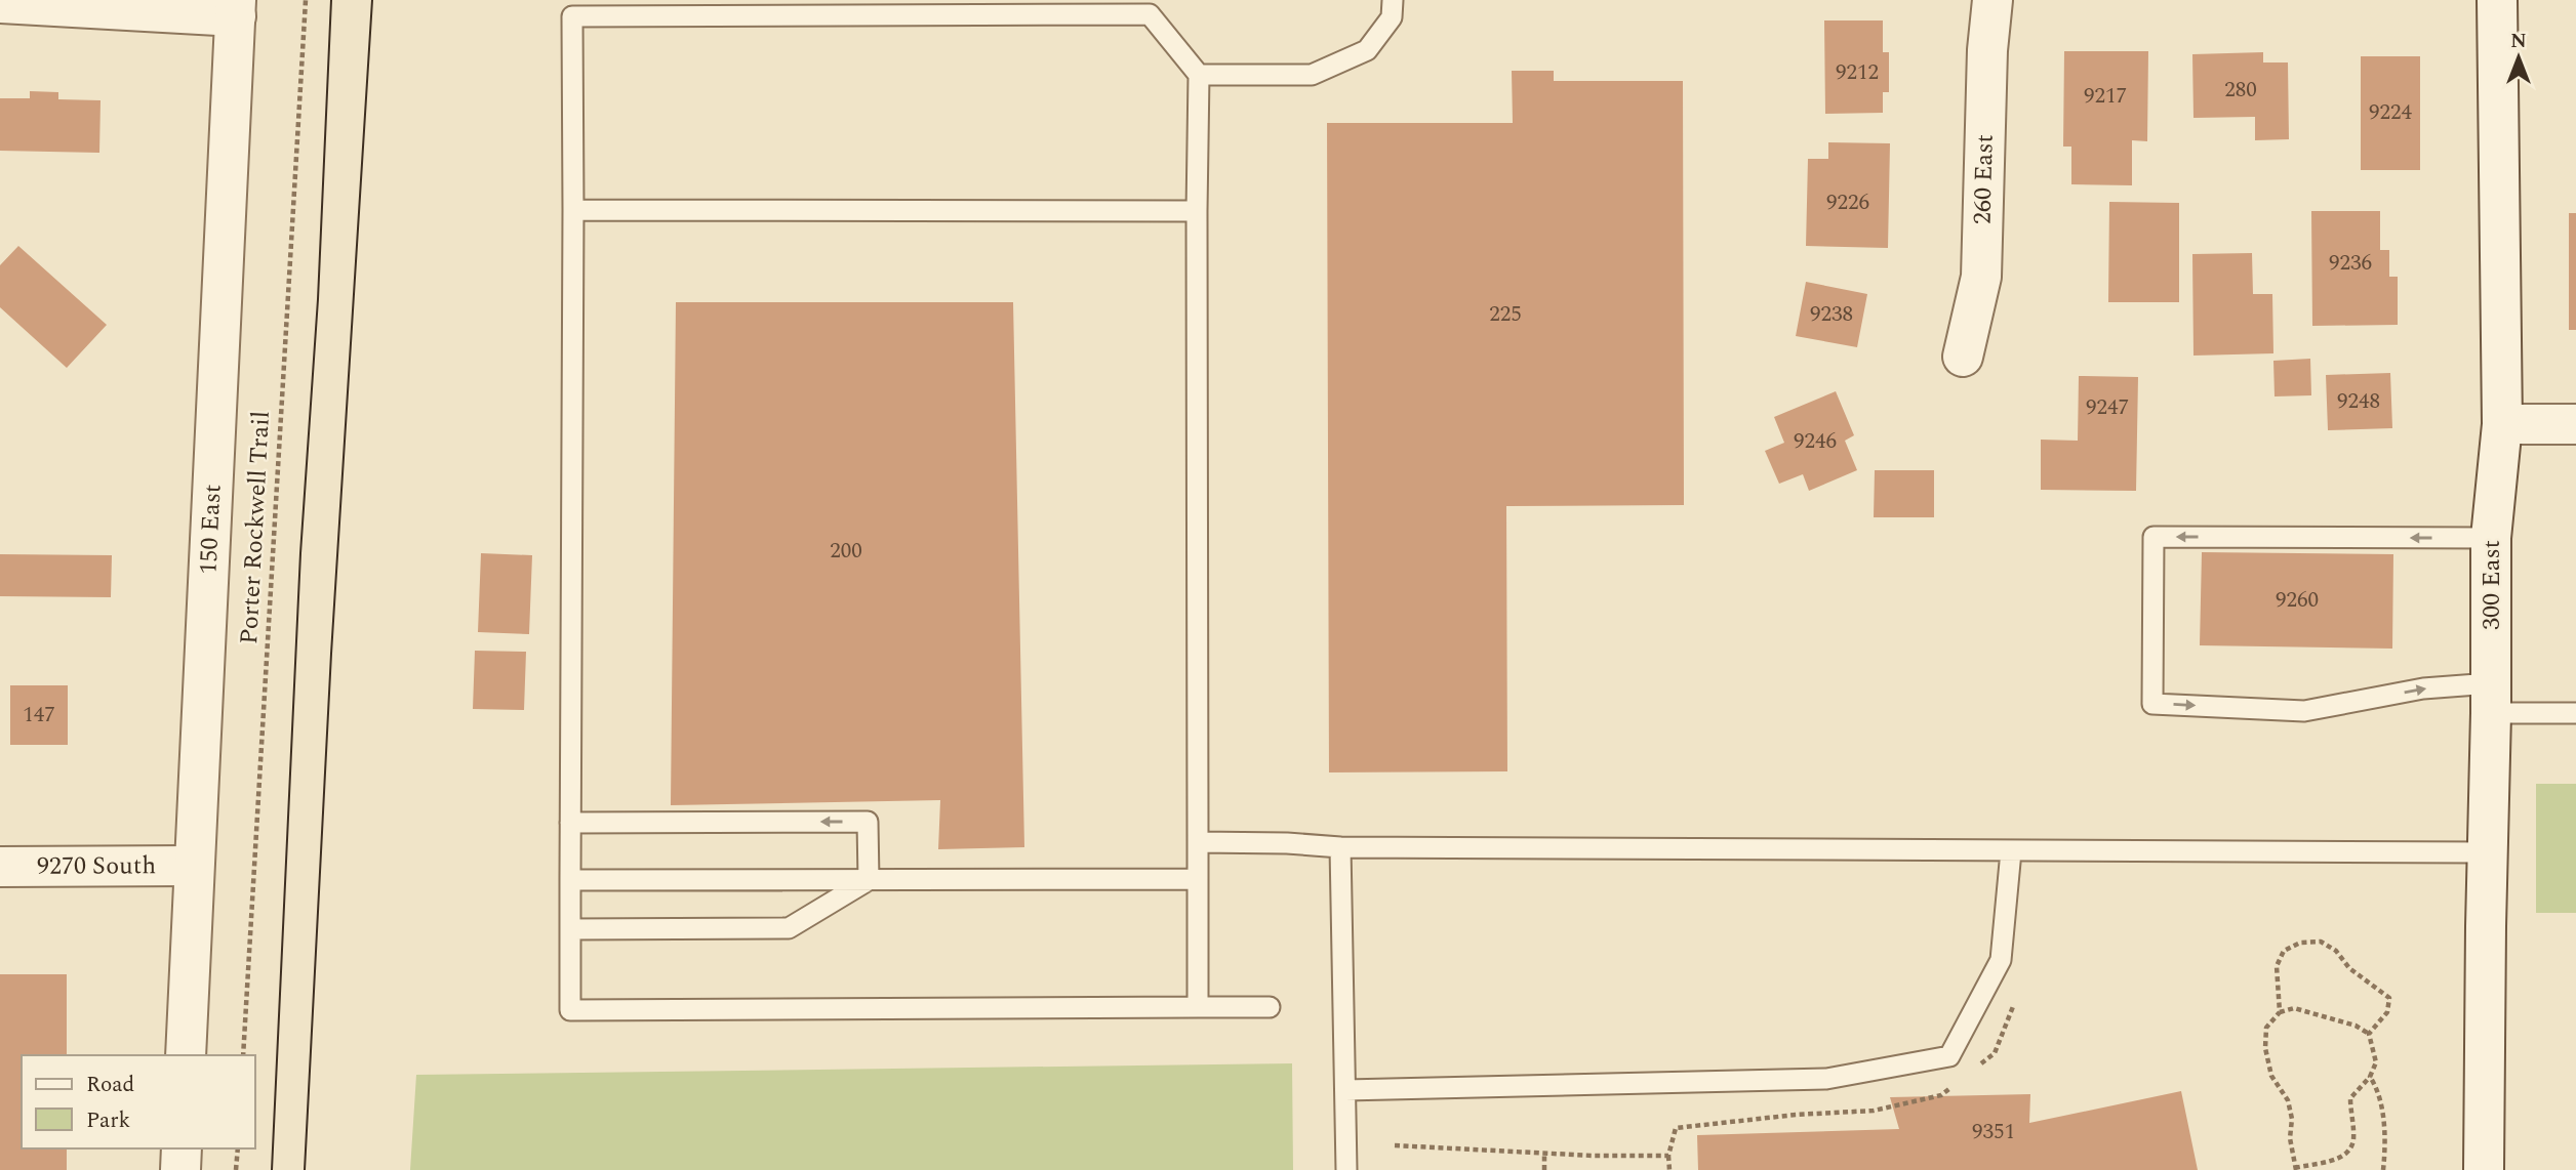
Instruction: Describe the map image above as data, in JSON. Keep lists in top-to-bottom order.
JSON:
{
  "streets": {
    "street": [
      "260 East",
      "150 East",
      "300 East",
      "9270 South"
    ],
    "path": ["Porter Rockwell Trail"]
  },
  "crossings": [
    ["150 East", "9270 South"]
  ],
  "house_numbers": [
    "9212",
    "280",
    "9217",
    "9224",
    "9226",
    "9236",
    "225",
    "9238",
    "9248",
    "9247",
    "9246",
    "200",
    "9260",
    "147",
    "9351"
  ],
  "legend": ["Road", "Park"],
  "north": "top"
}
